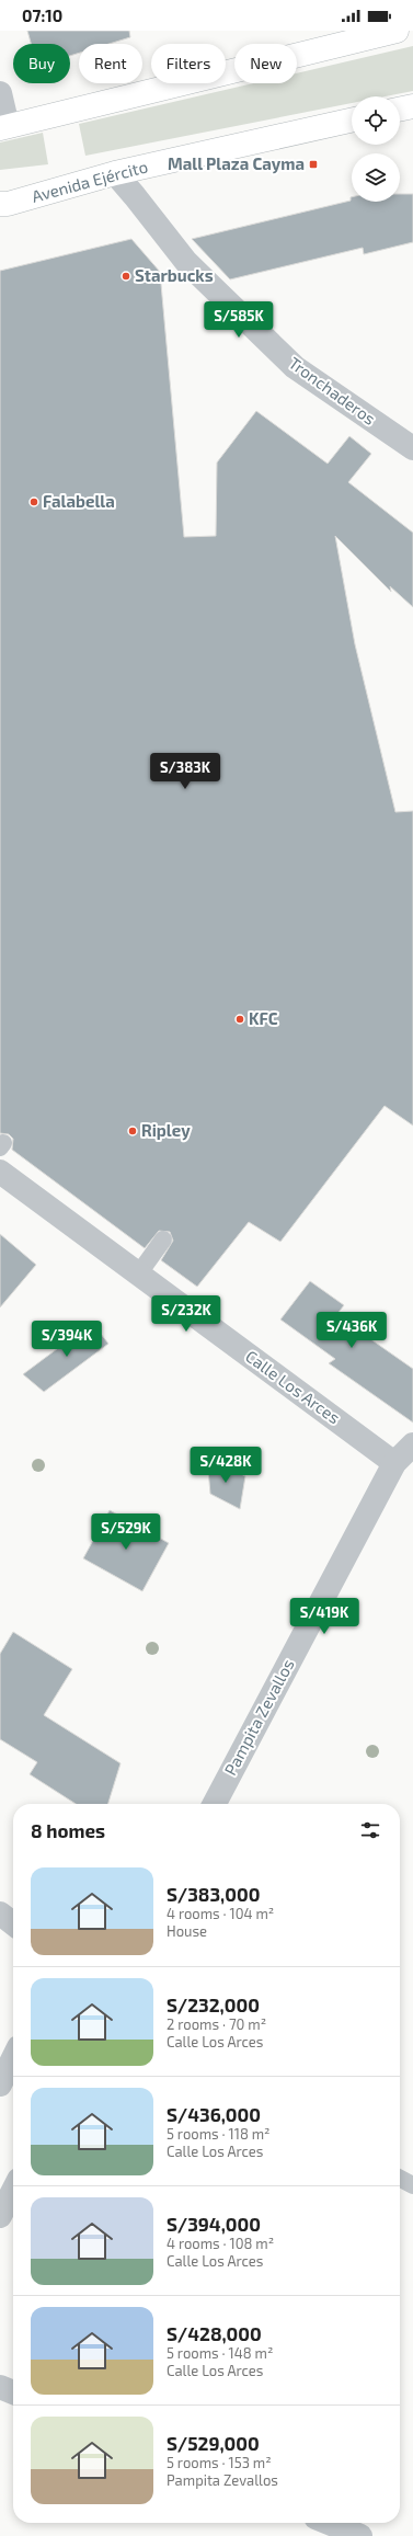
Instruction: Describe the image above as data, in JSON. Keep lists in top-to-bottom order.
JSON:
{
  "streets": {
    "main road": ["Avenida Ejército"],
    "street": ["Tronchaderos", "Calle Los Arces", "Pampita Zevallos"]
  },
  "crossings": [
    ["Avenida Ejército", "Tronchaderos"],
    ["Calle Los Arces", "Pampita Zevallos"]
  ],
  "places": {
    "transit": ["Mall Plaza Cayma"],
    "other": [
      "Starbucks",
      "Falabella",
      "KFC",
      "Ripley"
    ]
  },
  "page": {
    "status": "07:10",
    "chip": [
      "Buy",
      "Rent",
      "Filters",
      "New"
    ],
    "price": [
      "S/585K",
      "S/383K",
      "S/232K",
      "S/436K",
      "S/394K",
      "S/428K",
      "S/529K",
      "S/419K"
    ],
    "heading": "8 homes",
    "list": [
      {
        "name": "S/383,000",
        "note": "4 rooms · 104 m² · House"
      },
      {
        "name": "S/232,000",
        "note": "2 rooms · 70 m² · Calle Los Arces"
      },
      {
        "name": "S/436,000",
        "note": "5 rooms · 118 m² · Calle Los Arces"
      },
      {
        "name": "S/394,000",
        "note": "4 rooms · 108 m² · Calle Los Arces"
      },
      {
        "name": "S/428,000",
        "note": "5 rooms · 148 m² · Calle Los Arces"
      },
      {
        "name": "S/529,000",
        "note": "5 rooms · 153 m² · Pampita Zevallos"
      }
    ]
  }
}
